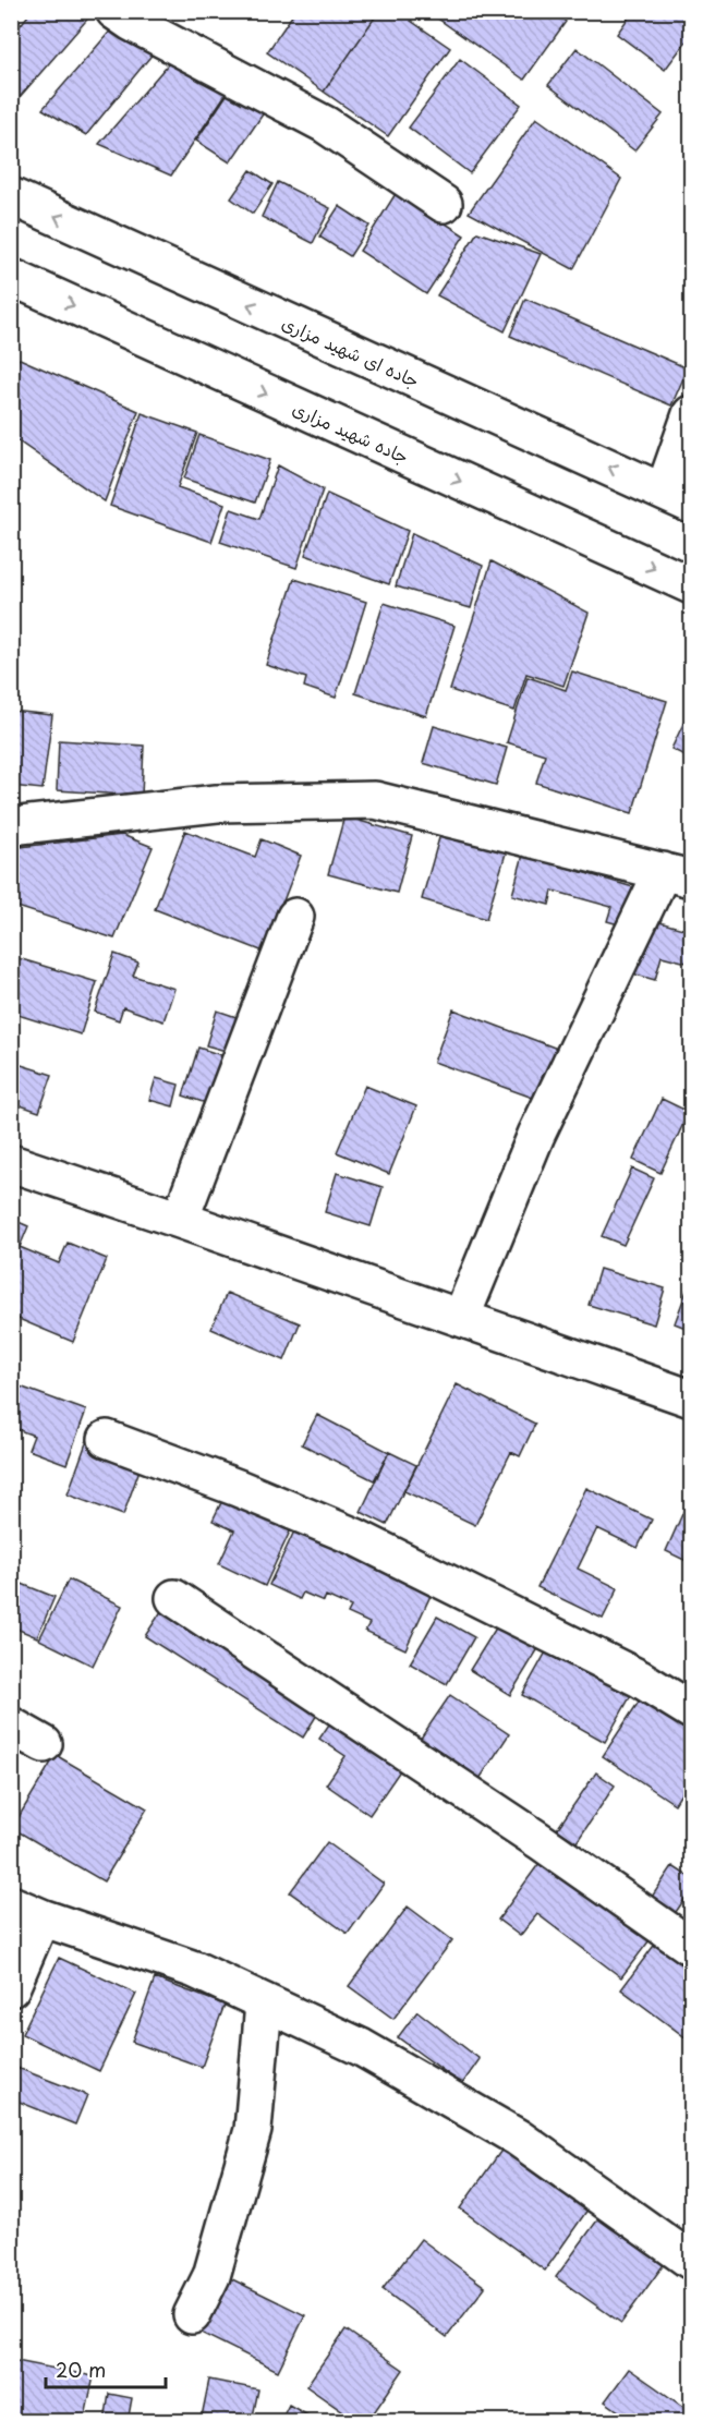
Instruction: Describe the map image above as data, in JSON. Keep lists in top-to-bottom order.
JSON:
{
  "streets": {
    "street": ["جاده ای شهید مزاری", "جاده شهید مزاری"]
  },
  "scale_bar": "20 m"
}
